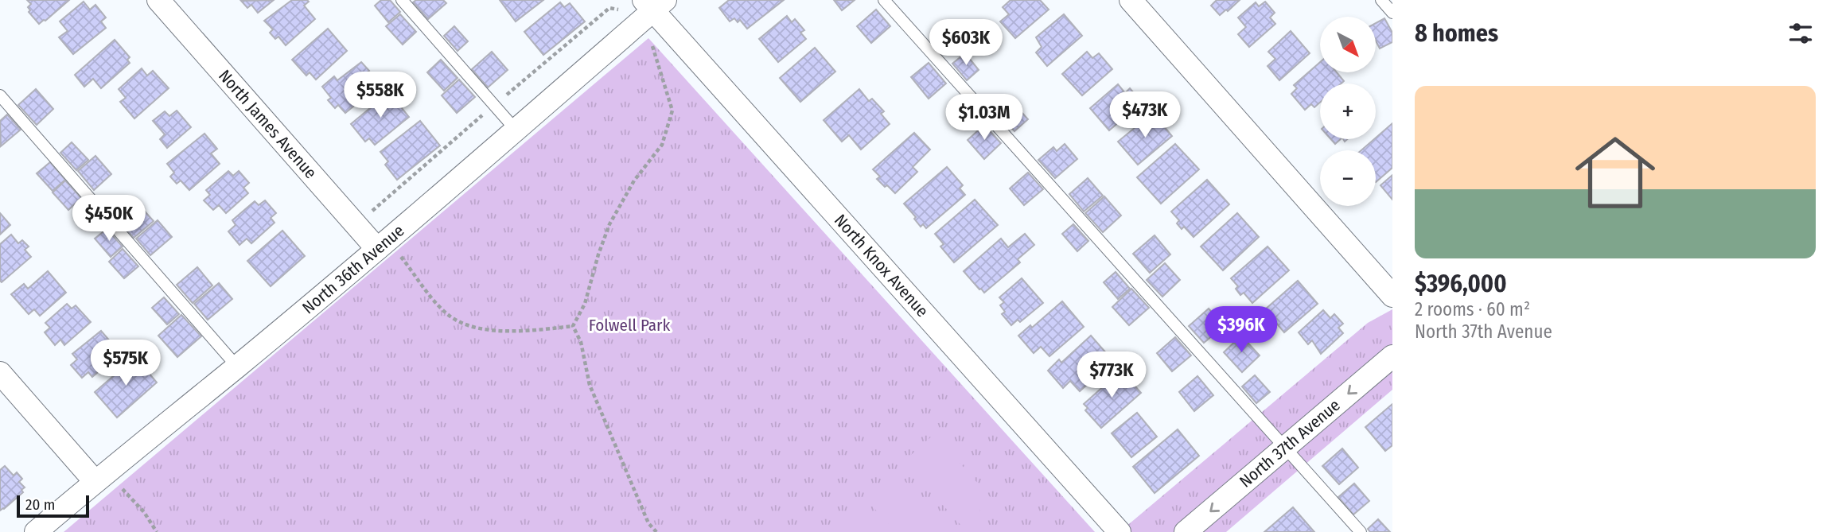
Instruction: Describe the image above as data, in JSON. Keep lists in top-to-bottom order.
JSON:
{
  "streets": {
    "street": [
      "North James Avenue",
      "North Knox Avenue",
      "North 36th Avenue",
      "North 37th Avenue"
    ]
  },
  "crossings": [
    ["North James Avenue", "North 36th Avenue"],
    ["North Knox Avenue", "North 36th Avenue"]
  ],
  "one_way": ["North 37th Avenue"],
  "parks": ["Folwell Park"],
  "scale_bar": "20 m",
  "north": "bottom right",
  "page": {
    "heading": "8 homes",
    "map_buttons": ["+", "−"],
    "price": [
      "$603K",
      "$558K",
      "$473K",
      "$1.03M",
      "$450K",
      "$396K",
      "$575K",
      "$773K"
    ],
    "list": [
      {
        "name": "$396,000",
        "note": "2 rooms · 60 m² · North 37th Avenue"
      }
    ],
    "scale": "20 m"
  }
}
